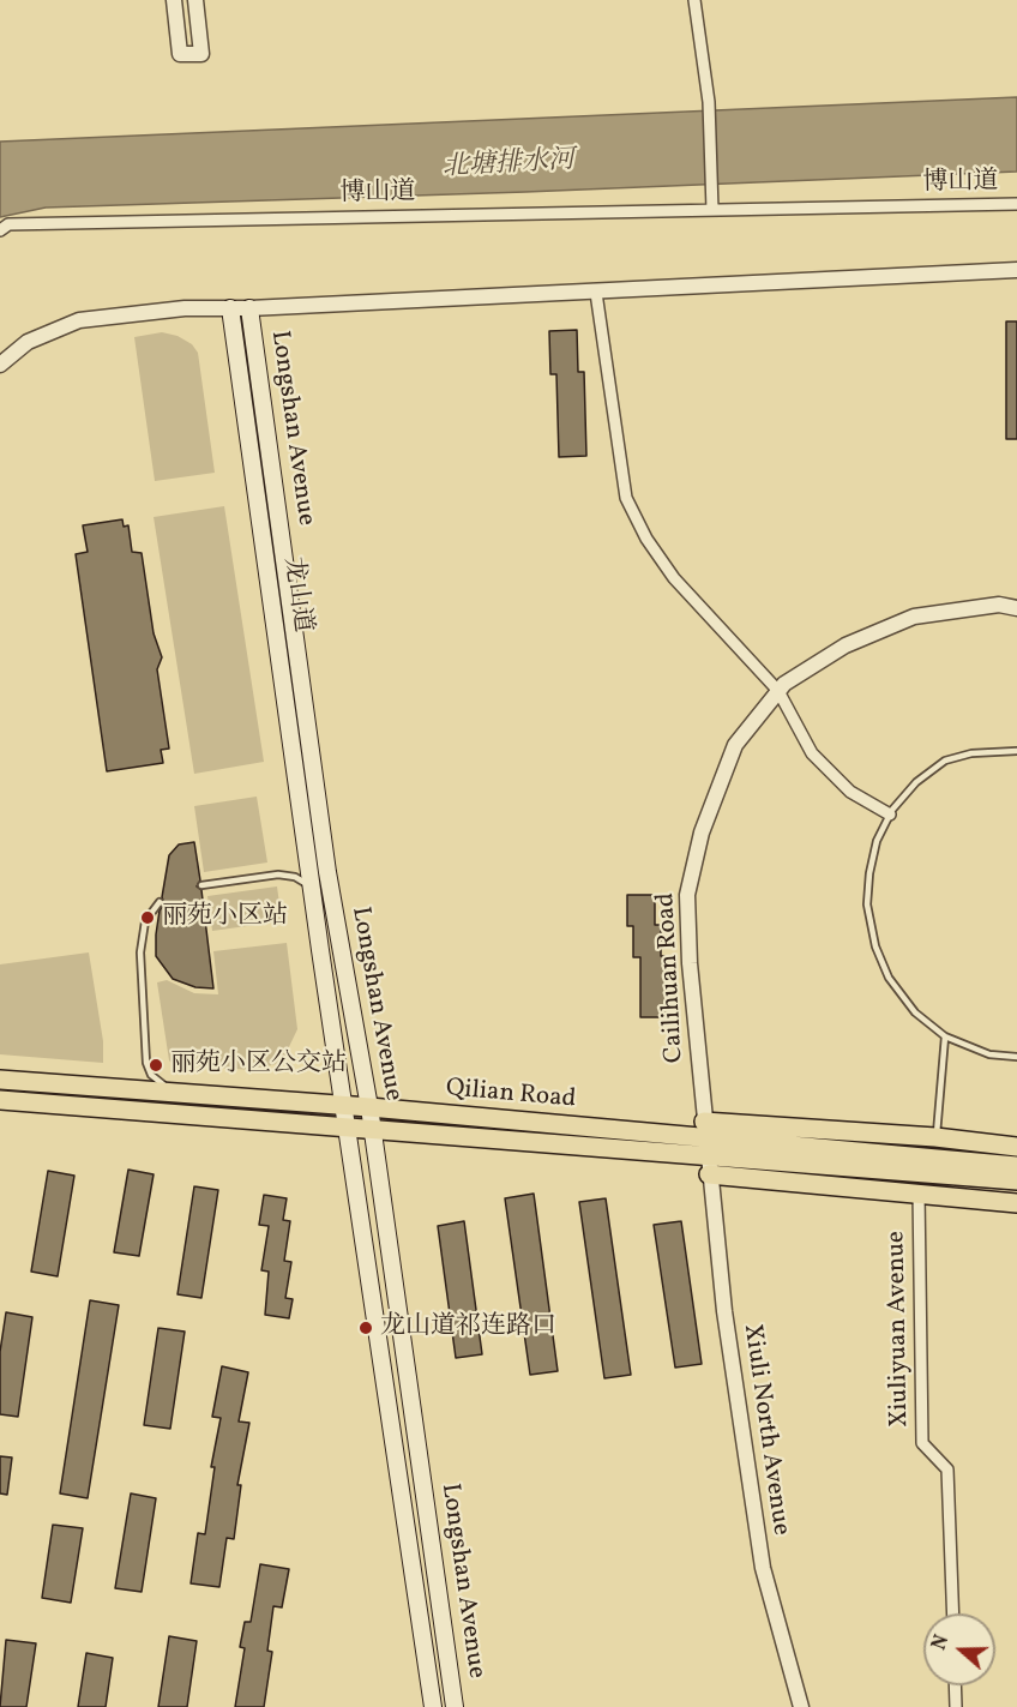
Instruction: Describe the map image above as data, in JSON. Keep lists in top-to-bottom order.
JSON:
{
  "streets": {
    "main road": ["Longshan Avenue", "龙山道", "Qilian Road"],
    "street": [
      "博山道",
      "Cailihuan Road",
      "Xiuliyuan Avenue",
      "Xiuli North Avenue"
    ]
  },
  "crossings": [
    ["Longshan Avenue", "龙山道"],
    ["Longshan Avenue", "Qilian Road"],
    ["Cailihuan Road", "Qilian Road"],
    ["Cailihuan Road", "Xiuli North Avenue"],
    ["Qilian Road", "Xiuli North Avenue"]
  ],
  "water": ["北塘排水河"],
  "places": ["丽苑小区站", "丽苑小区公交站", "龙山道祁连路口"],
  "north": "left"
}
